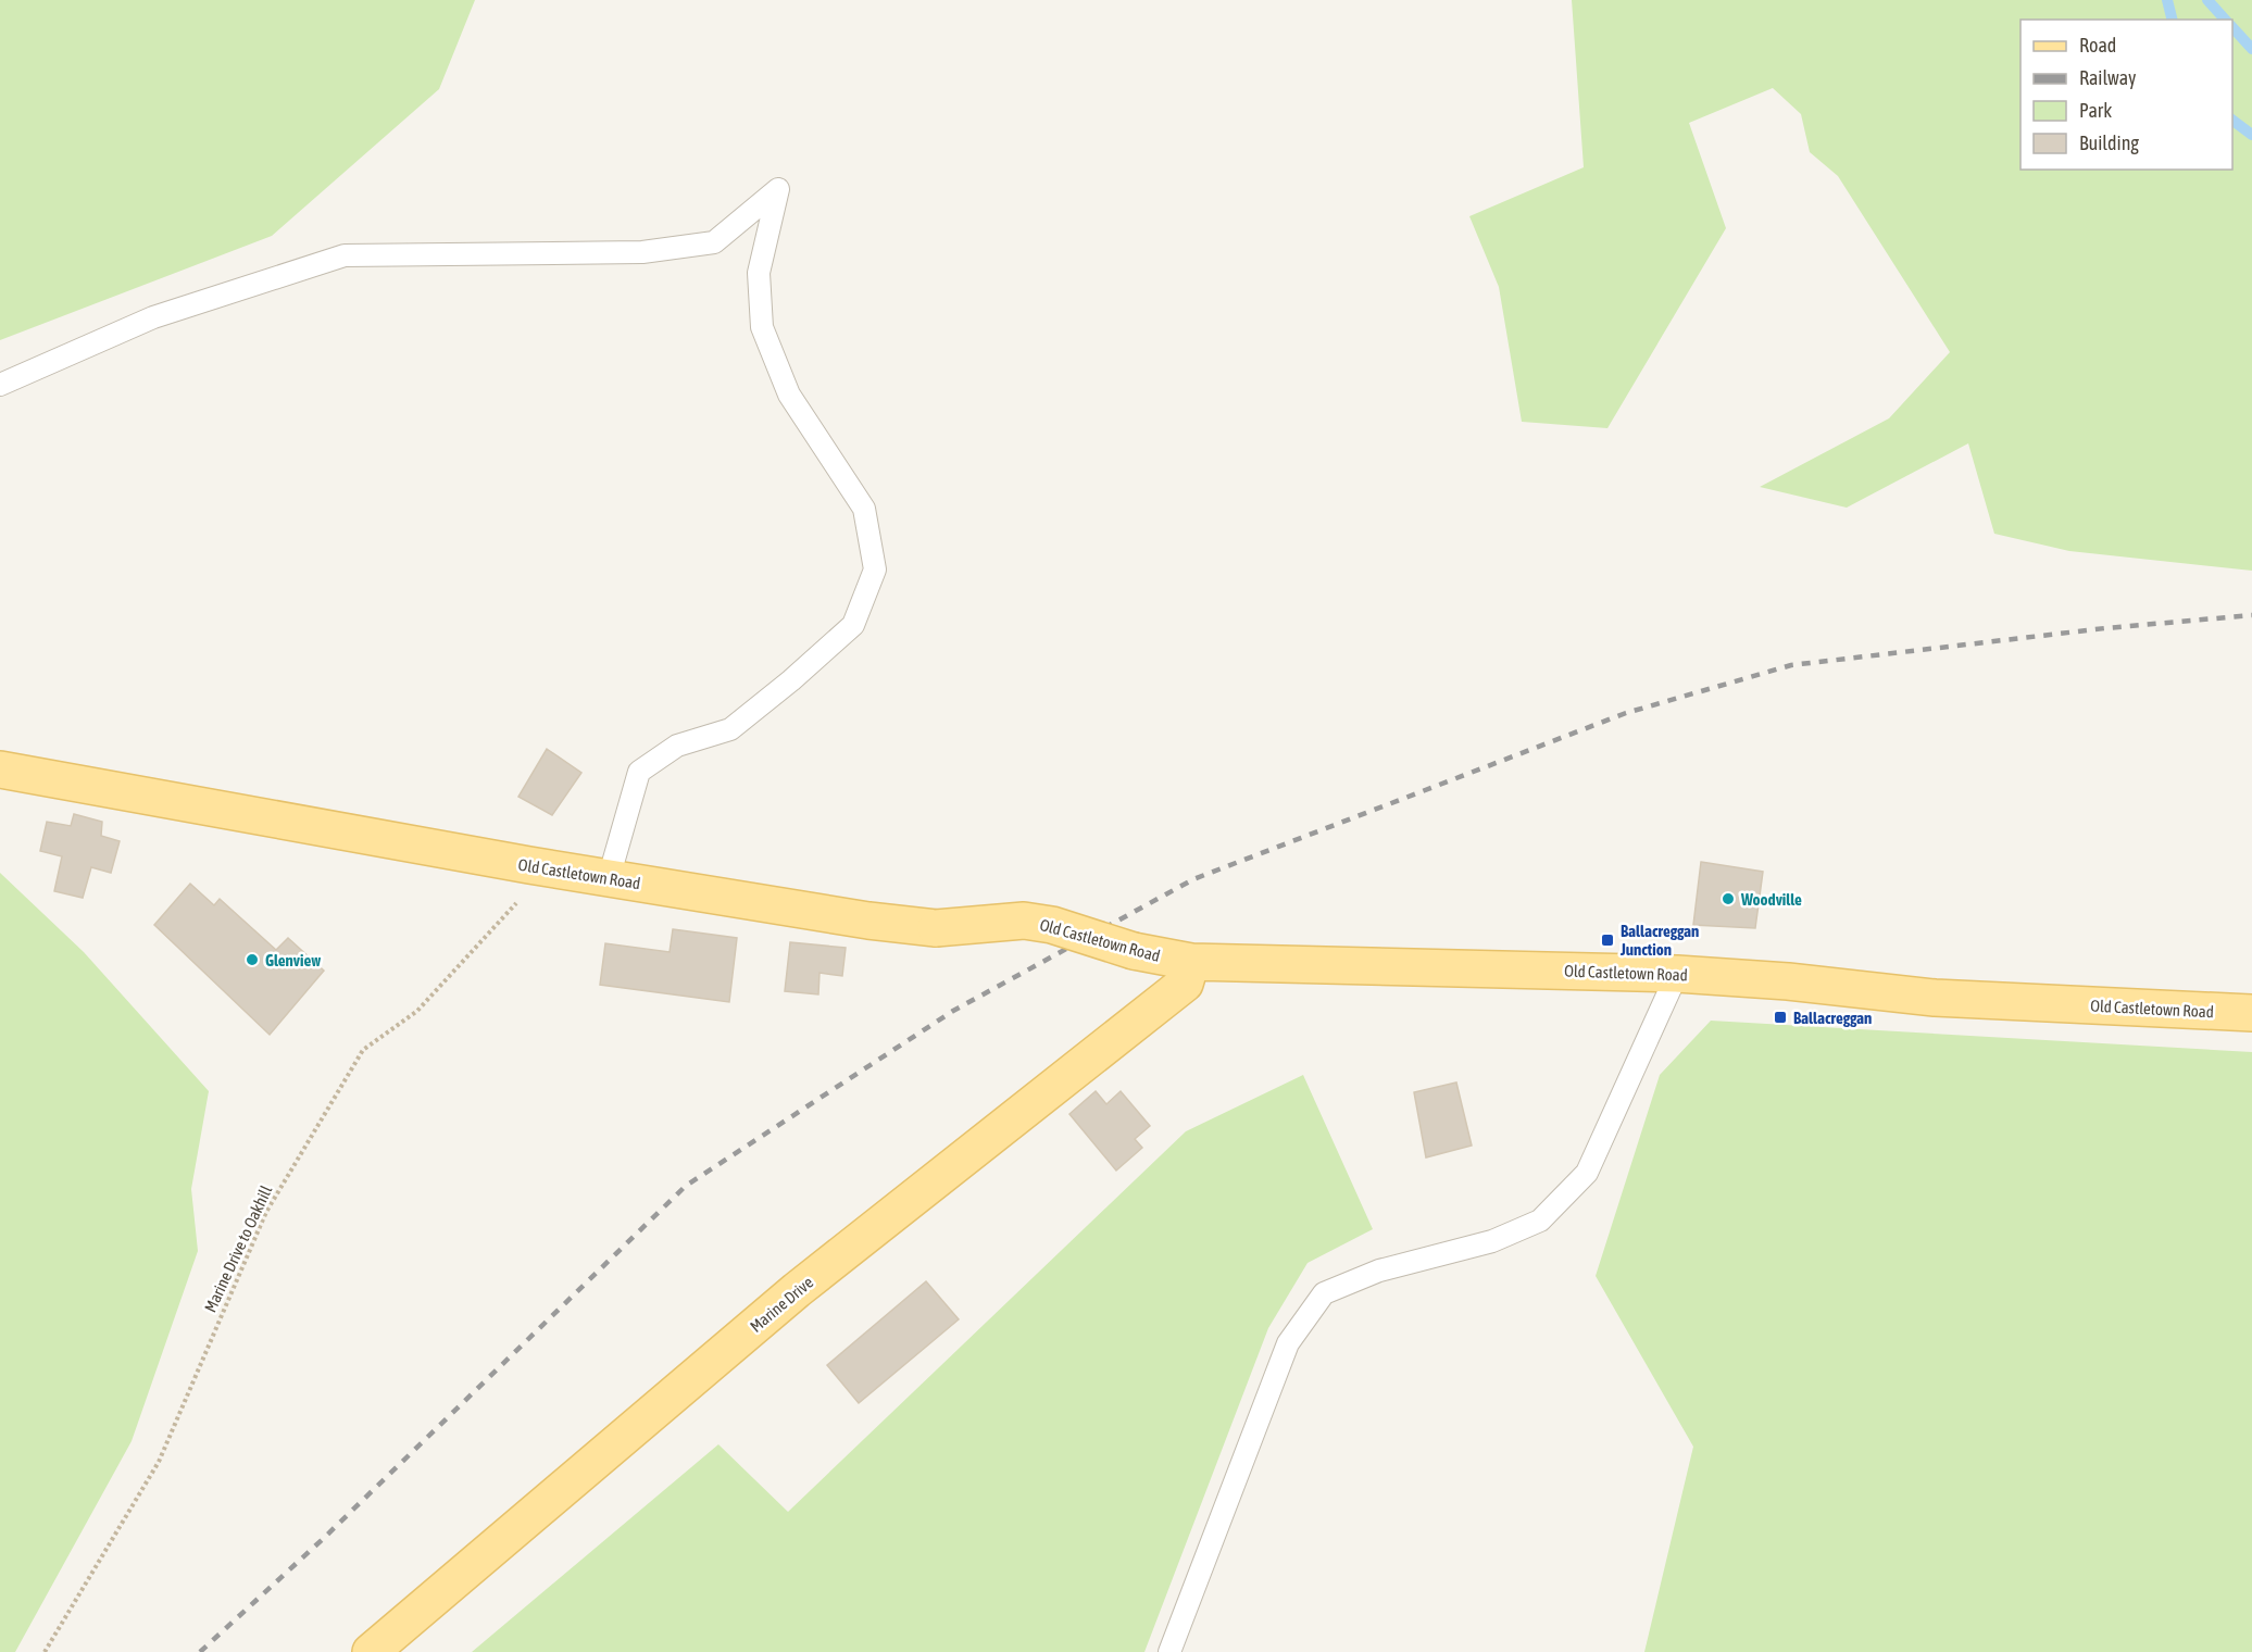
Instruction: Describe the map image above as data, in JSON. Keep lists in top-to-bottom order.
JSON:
{
  "streets": {
    "main road": ["Old Castletown Road", "Marine Drive"],
    "path": ["Marine Drive to Oakhill"]
  },
  "crossings": [
    ["Old Castletown Road", "Marine Drive to Oakhill"],
    ["Old Castletown Road", "Marine Drive"]
  ],
  "places": {
    "other": ["Woodville", "Glenview"],
    "transit": ["Ballacreggan Junction", "Ballacreggan"]
  },
  "legend": [
    "Road",
    "Railway",
    "Park",
    "Building"
  ]
}
